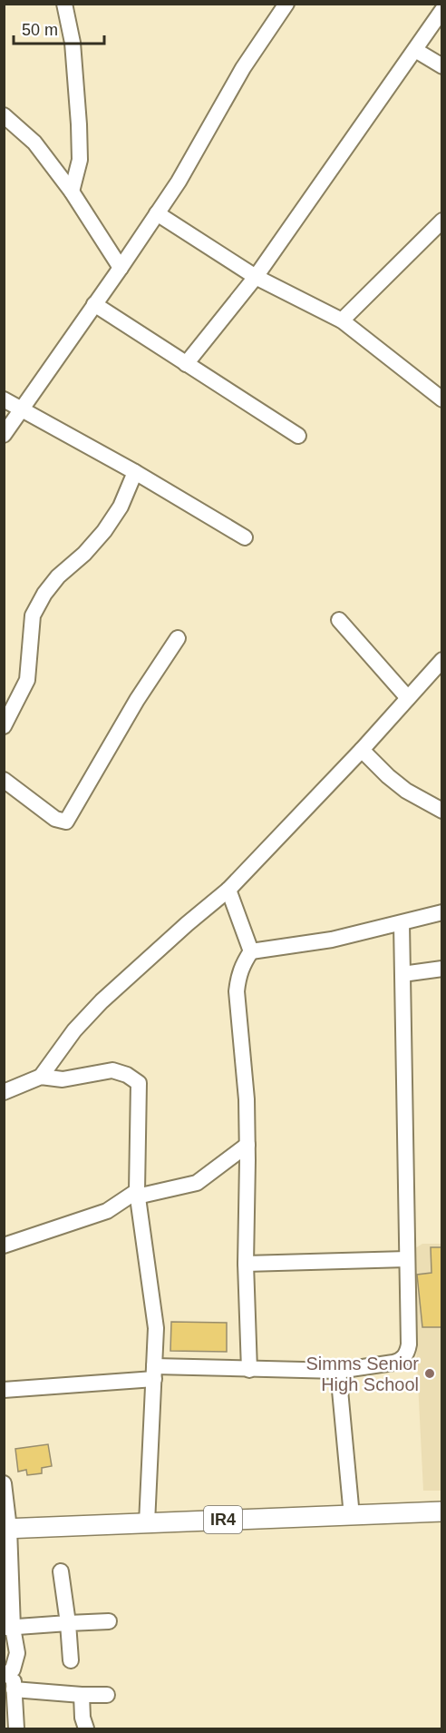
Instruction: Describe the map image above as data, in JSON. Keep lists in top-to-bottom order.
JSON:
{
  "streets": {
    "main road": ["IR4"]
  },
  "places": ["Simms Senior High School"],
  "scale_bar": "50 m"
}
